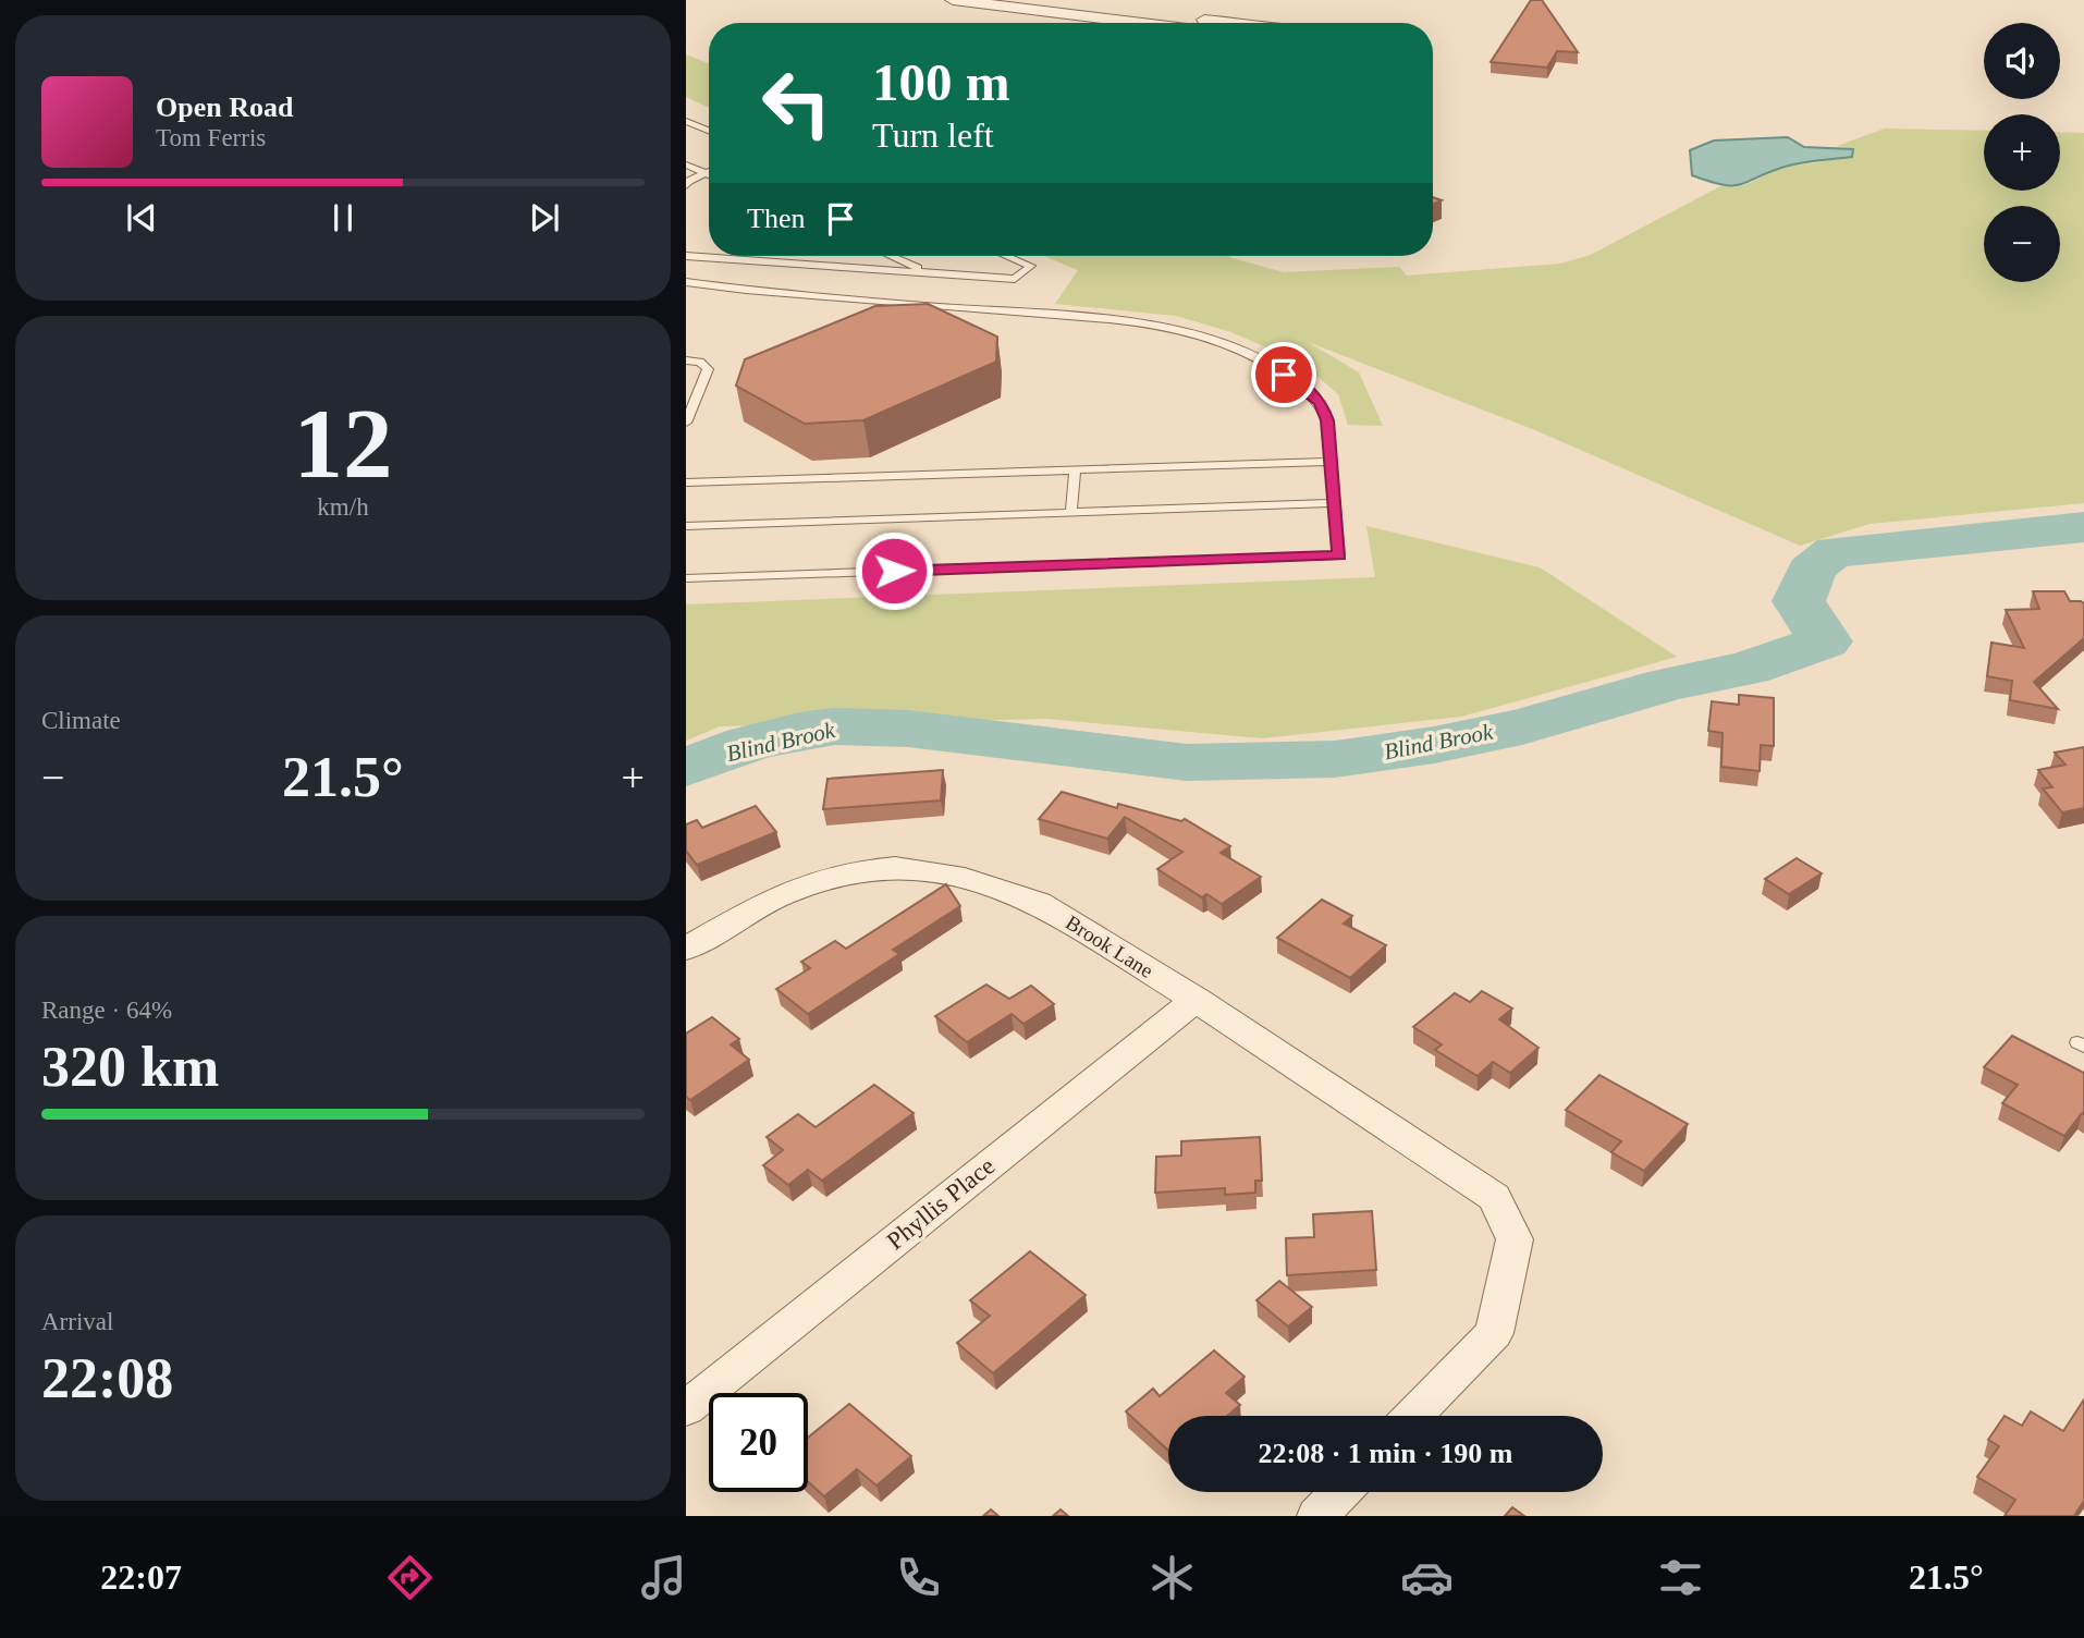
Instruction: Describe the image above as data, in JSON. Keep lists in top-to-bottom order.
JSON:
{
  "streets": {
    "street": ["Brook Lane", "Phyllis Place"]
  },
  "crossings": [
    ["Brook Lane", "Phyllis Place"]
  ],
  "water": ["Blind Brook"],
  "page": {
    "map_buttons": ["+", "−"],
    "turn": ["100 m", "Turn left"],
    "song": ["Open Road", "Tom Ferris"],
    "then": "Then",
    "tile": [
      ["12", "km/h"],
      "Climate",
      ["Range · 64%", "320 km"],
      ["Arrival", "22:08"]
    ],
    "heat": ["−", "21.5°", "+"],
    "limit": "20",
    "trip": "22:08 · 1 min · 190 m",
    "tabs": ["22:07", "21.5°"]
  }
}
